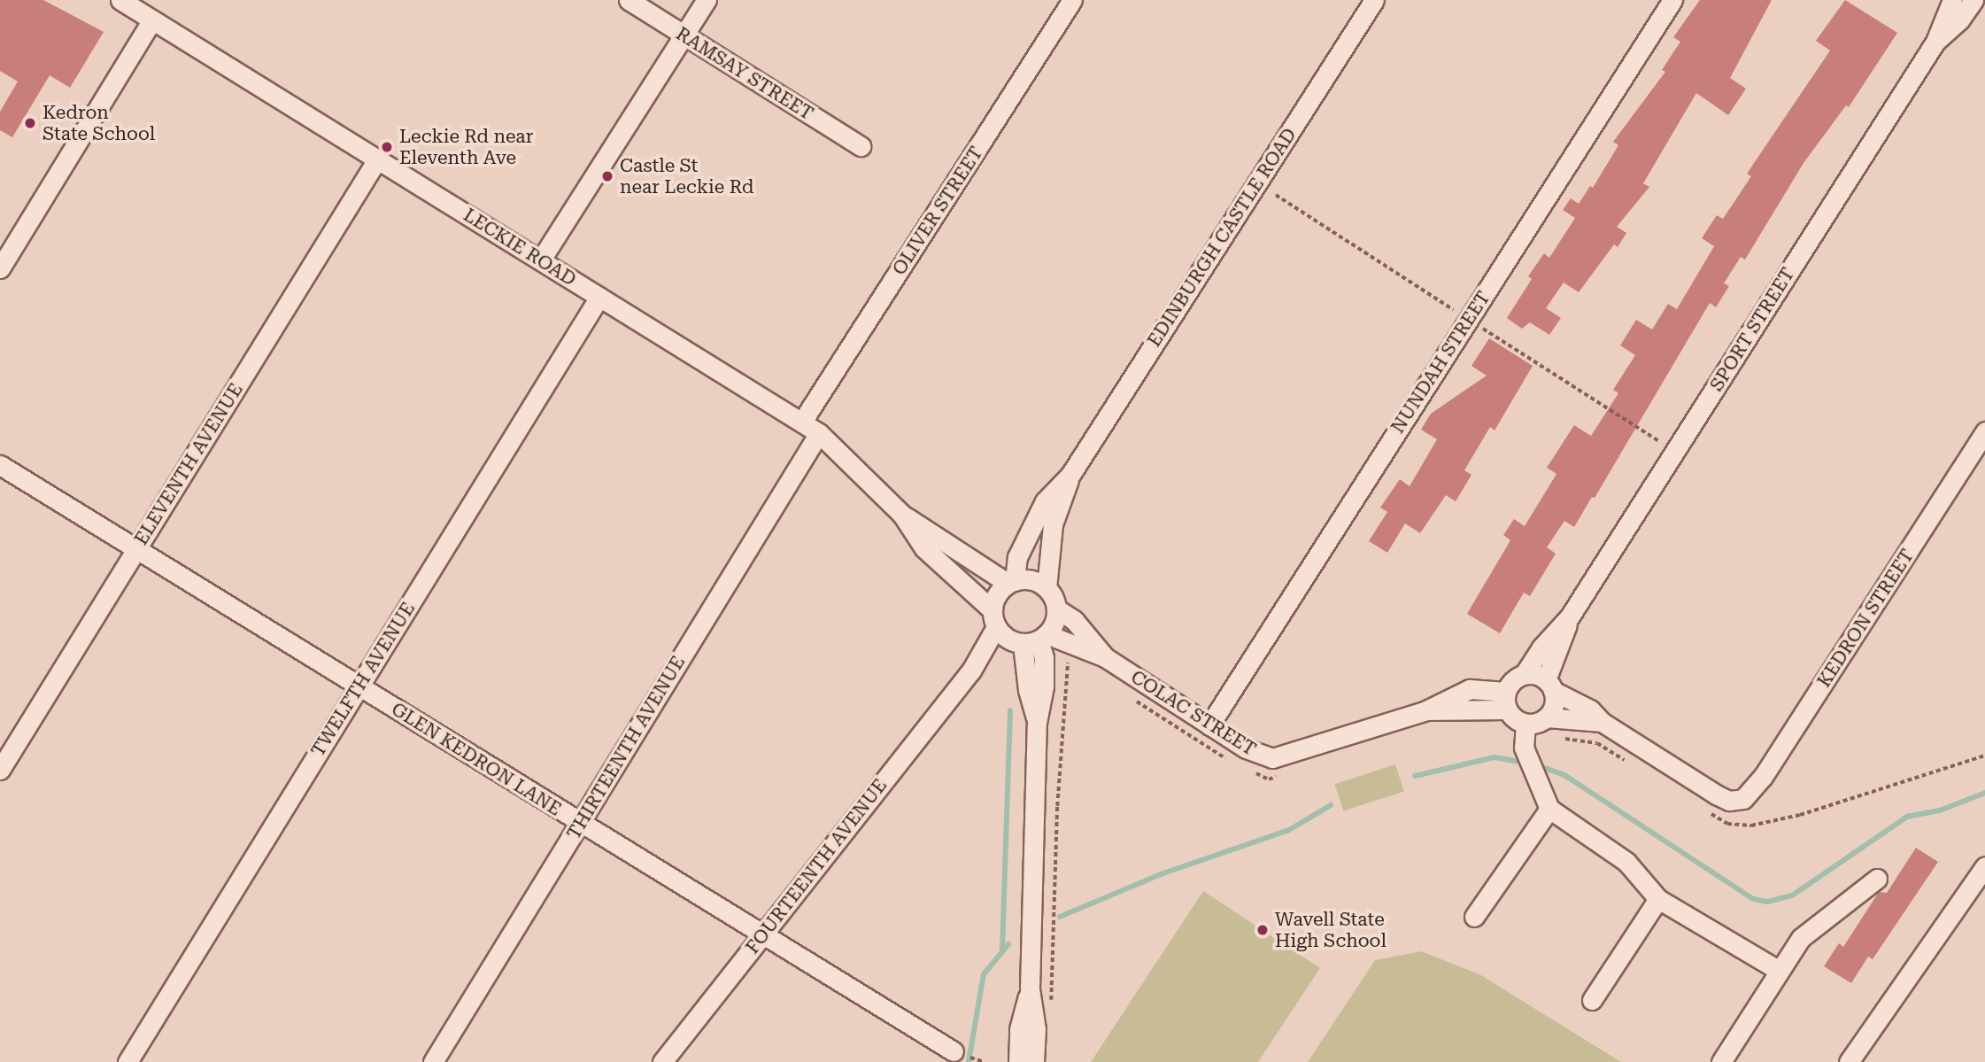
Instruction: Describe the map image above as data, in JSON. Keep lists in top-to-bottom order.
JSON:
{
  "streets": {
    "street": [
      "RAMSAY STREET",
      "OLIVER STREET",
      "EDINBURGH CASTLE ROAD",
      "LECKIE ROAD",
      "SPORT STREET",
      "NUNDAH STREET",
      "ELEVENTH AVENUE",
      "KEDRON STREET",
      "TWELFTH AVENUE",
      "COLAC STREET",
      "THIRTEENTH AVENUE",
      "GLEN KEDRON LANE",
      "FOURTEENTH AVENUE"
    ]
  },
  "crossings": [
    ["OLIVER STREET", "LECKIE ROAD"],
    ["EDINBURGH CASTLE ROAD", "LECKIE ROAD"],
    ["EDINBURGH CASTLE ROAD", "COLAC STREET"],
    ["EDINBURGH CASTLE ROAD", "FOURTEENTH AVENUE"],
    ["LECKIE ROAD", "ELEVENTH AVENUE"],
    ["LECKIE ROAD", "TWELFTH AVENUE"],
    ["LECKIE ROAD", "COLAC STREET"],
    ["LECKIE ROAD", "THIRTEENTH AVENUE"],
    ["LECKIE ROAD", "FOURTEENTH AVENUE"],
    ["SPORT STREET", "COLAC STREET"],
    ["NUNDAH STREET", "COLAC STREET"],
    ["ELEVENTH AVENUE", "GLEN KEDRON LANE"],
    ["TWELFTH AVENUE", "GLEN KEDRON LANE"],
    ["COLAC STREET", "FOURTEENTH AVENUE"],
    ["THIRTEENTH AVENUE", "GLEN KEDRON LANE"],
    ["GLEN KEDRON LANE", "FOURTEENTH AVENUE"]
  ],
  "places": [
    "Kedron State School",
    "Leckie Rd near Eleventh Ave",
    "Castle St near Leckie Rd",
    "Wavell State High School"
  ]
}
